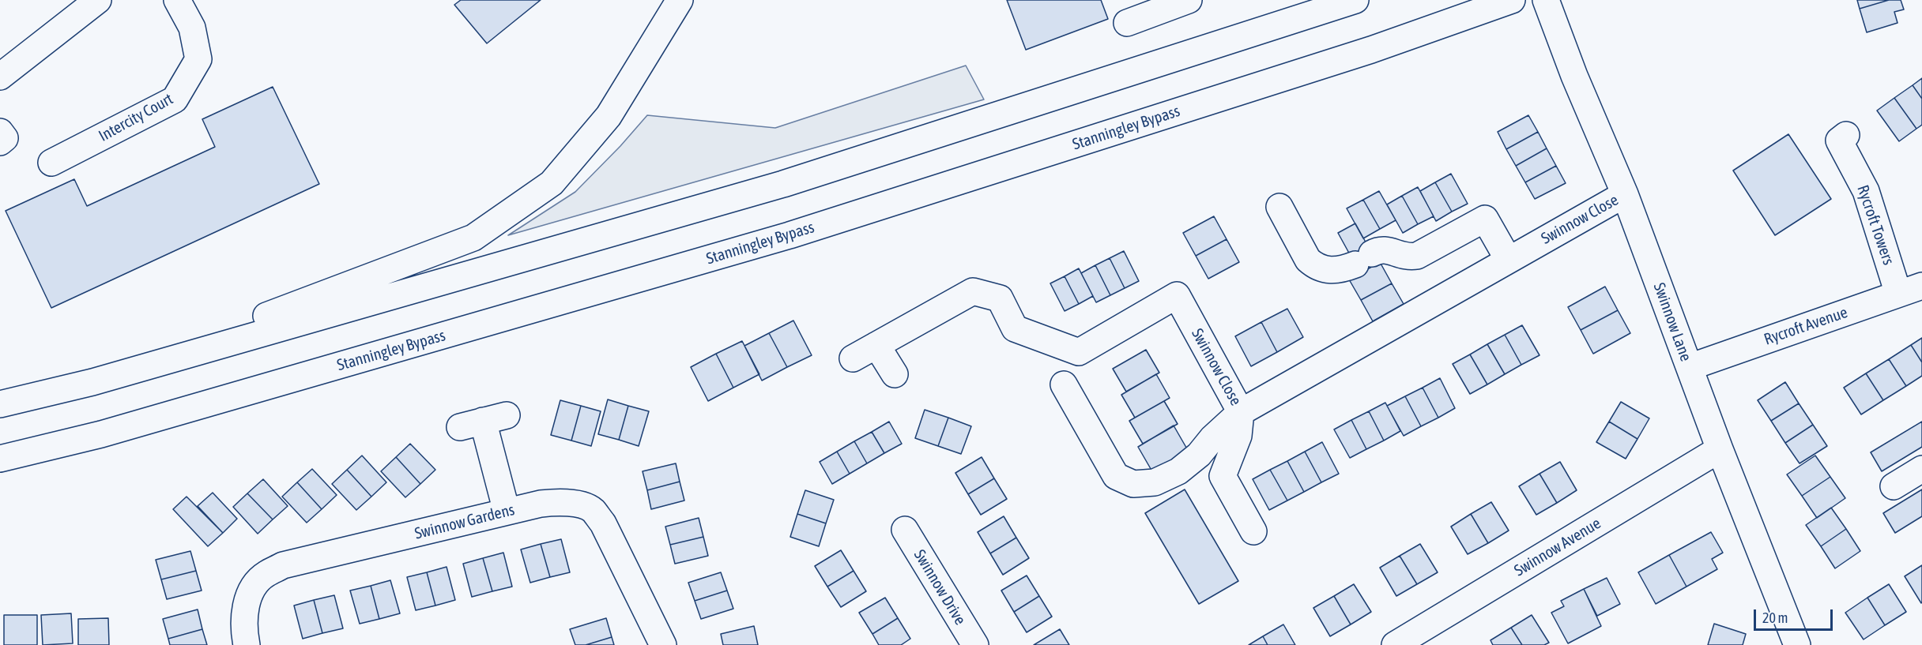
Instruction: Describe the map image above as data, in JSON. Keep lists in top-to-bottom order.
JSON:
{
  "streets": {
    "main road": [
      "Intercity Court",
      "Stanningley Bypass",
      "Swinnow Close",
      "Rycroft Towers",
      "Swinnow Lane",
      "Rycroft Avenue",
      "Swinnow Gardens",
      "Swinnow Avenue",
      "Swinnow Drive"
    ]
  },
  "crossings": [
    ["Swinnow Close", "Swinnow Lane"],
    ["Rycroft Towers", "Rycroft Avenue"],
    ["Swinnow Lane", "Rycroft Avenue"],
    ["Swinnow Lane", "Swinnow Avenue"]
  ],
  "scale_bar": "20 m"
}
